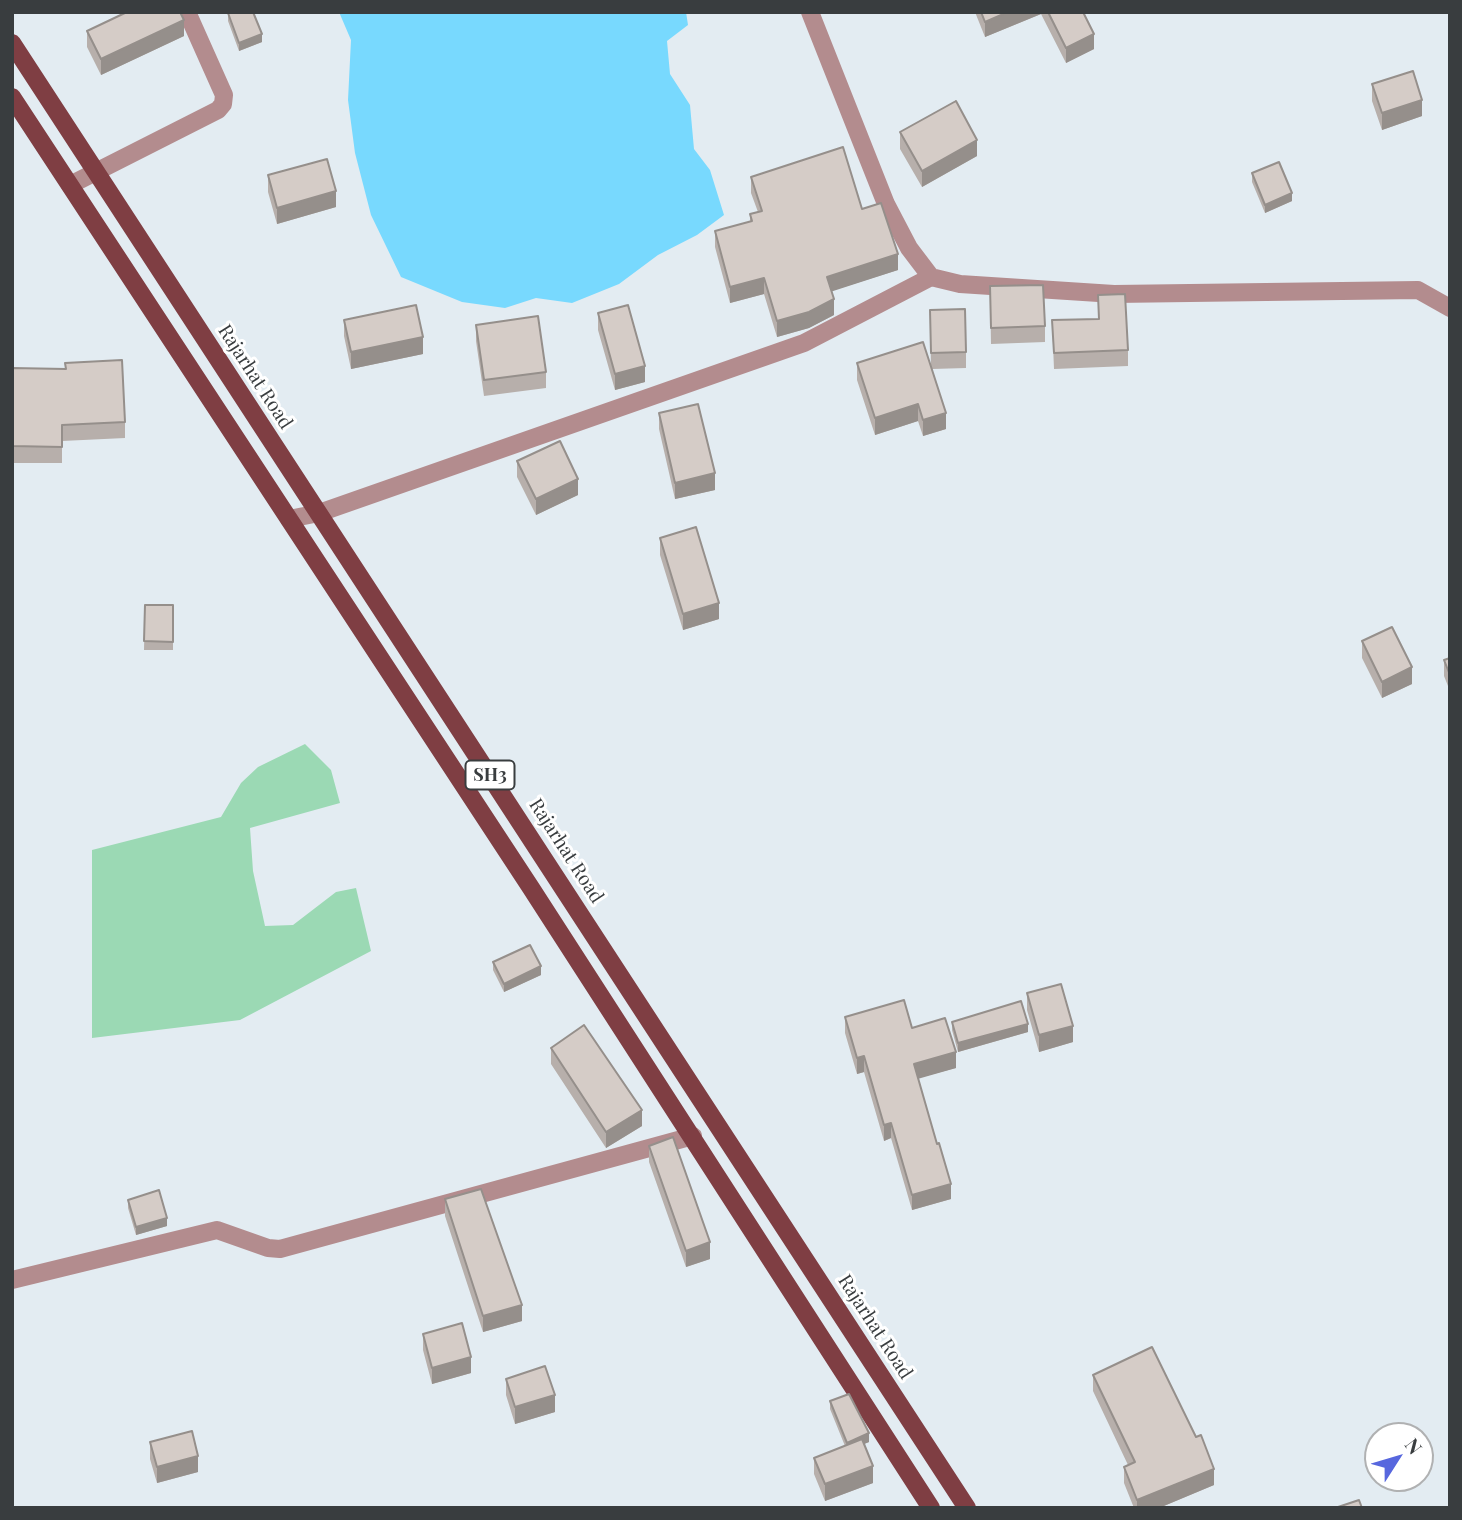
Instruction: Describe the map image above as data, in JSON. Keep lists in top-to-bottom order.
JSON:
{
  "streets": {
    "main road": ["Rajarhat Road", "SH3"]
  },
  "north": "top right"
}
